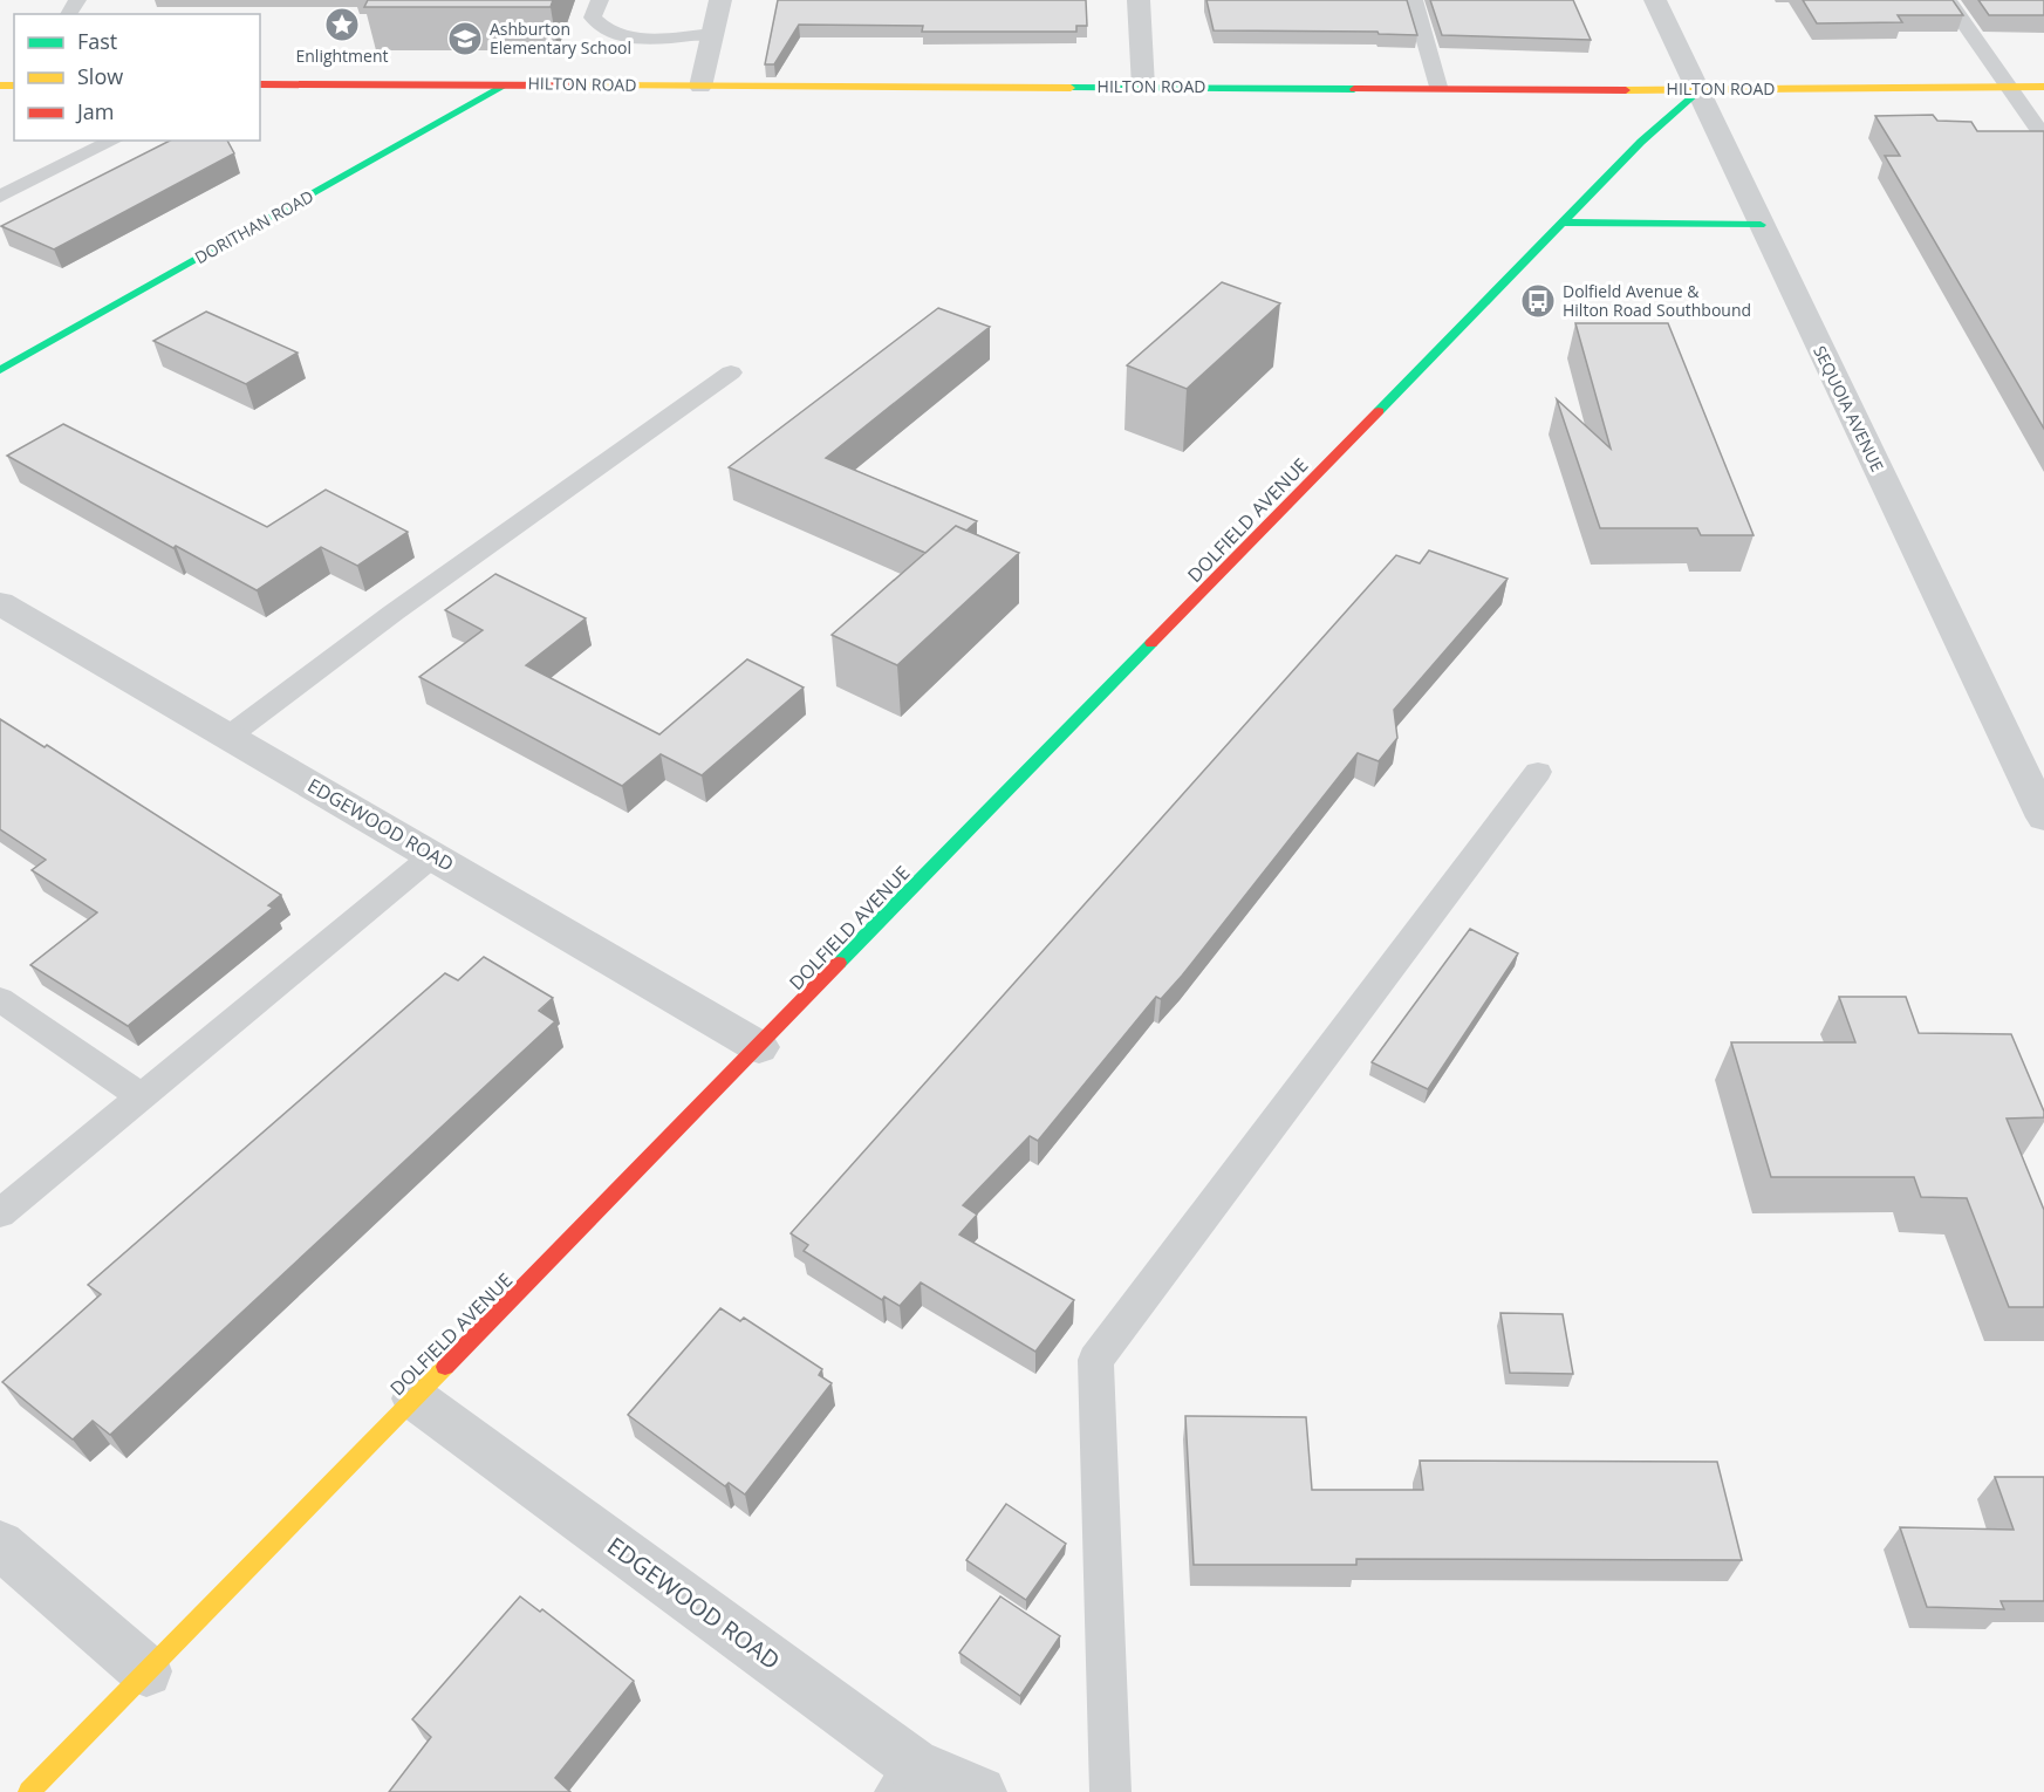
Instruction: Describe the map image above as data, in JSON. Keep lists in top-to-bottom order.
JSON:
{
  "streets": {
    "main road": ["HILTON ROAD", "DORITHAN ROAD", "DOLFIELD AVENUE"],
    "street": ["SEQUOIA AVENUE", "EDGEWOOD ROAD"]
  },
  "crossings": [
    ["HILTON ROAD", "DORITHAN ROAD"],
    ["HILTON ROAD", "SEQUOIA AVENUE"],
    ["HILTON ROAD", "DOLFIELD AVENUE"],
    ["SEQUOIA AVENUE", "DOLFIELD AVENUE"],
    ["DOLFIELD AVENUE", "EDGEWOOD ROAD"]
  ],
  "places": {
    "place": ["Enlightment"],
    "school or university": ["Ashburton Elementary School"],
    "bus stop": ["Dolfield Avenue & Hilton Road Southbound"]
  },
  "legend": ["Fast", "Slow", "Jam"]
}
